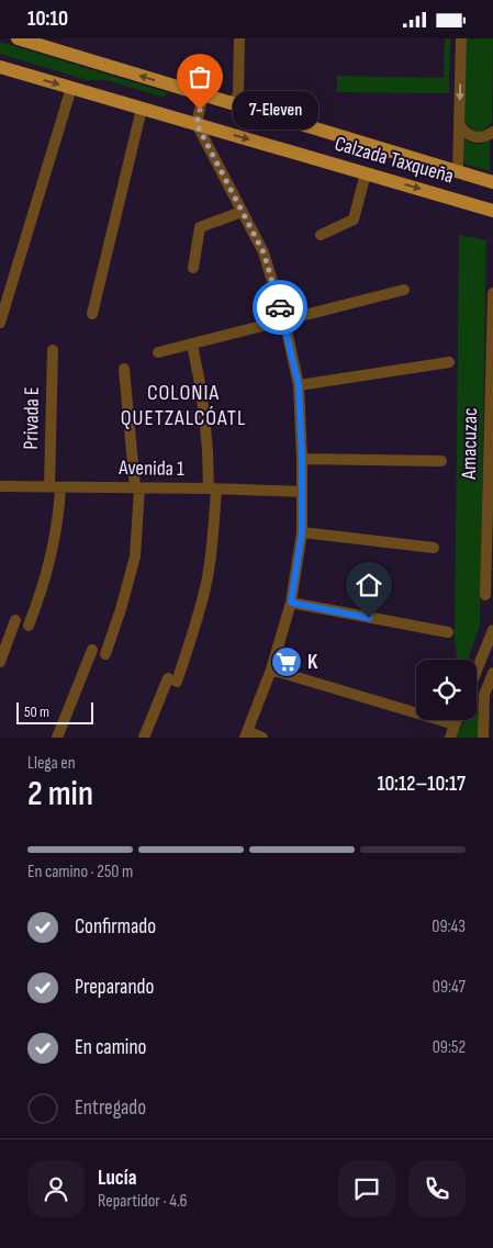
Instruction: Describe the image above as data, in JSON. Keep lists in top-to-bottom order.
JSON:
{
  "streets": {
    "main road": ["Calzada Taxqueña"],
    "street": ["Privada E", "Amacuzac", "Avenida 1"]
  },
  "crossings": [
    ["Privada E", "Avenida 1"]
  ],
  "districts": ["COLONIA QUETZALCÓATL"],
  "places": {
    "other": ["7-Eleven"],
    "supermarket": ["K"]
  },
  "scale_bar": "50 m",
  "page": {
    "status": "10:10",
    "bubble": "7-Eleven",
    "scale": "50 m",
    "heading": ["2 min", "Llega en", "10:12–10:17"],
    "panel": ["Lucía", "Repartidor · 4.6"],
    "bar": "En camino · 250 m",
    "list": [
      ["Confirmado", "09:43"],
      ["Preparando", "09:47"],
      ["En camino", "09:52"],
      "Entregado"
    ]
  }
}
